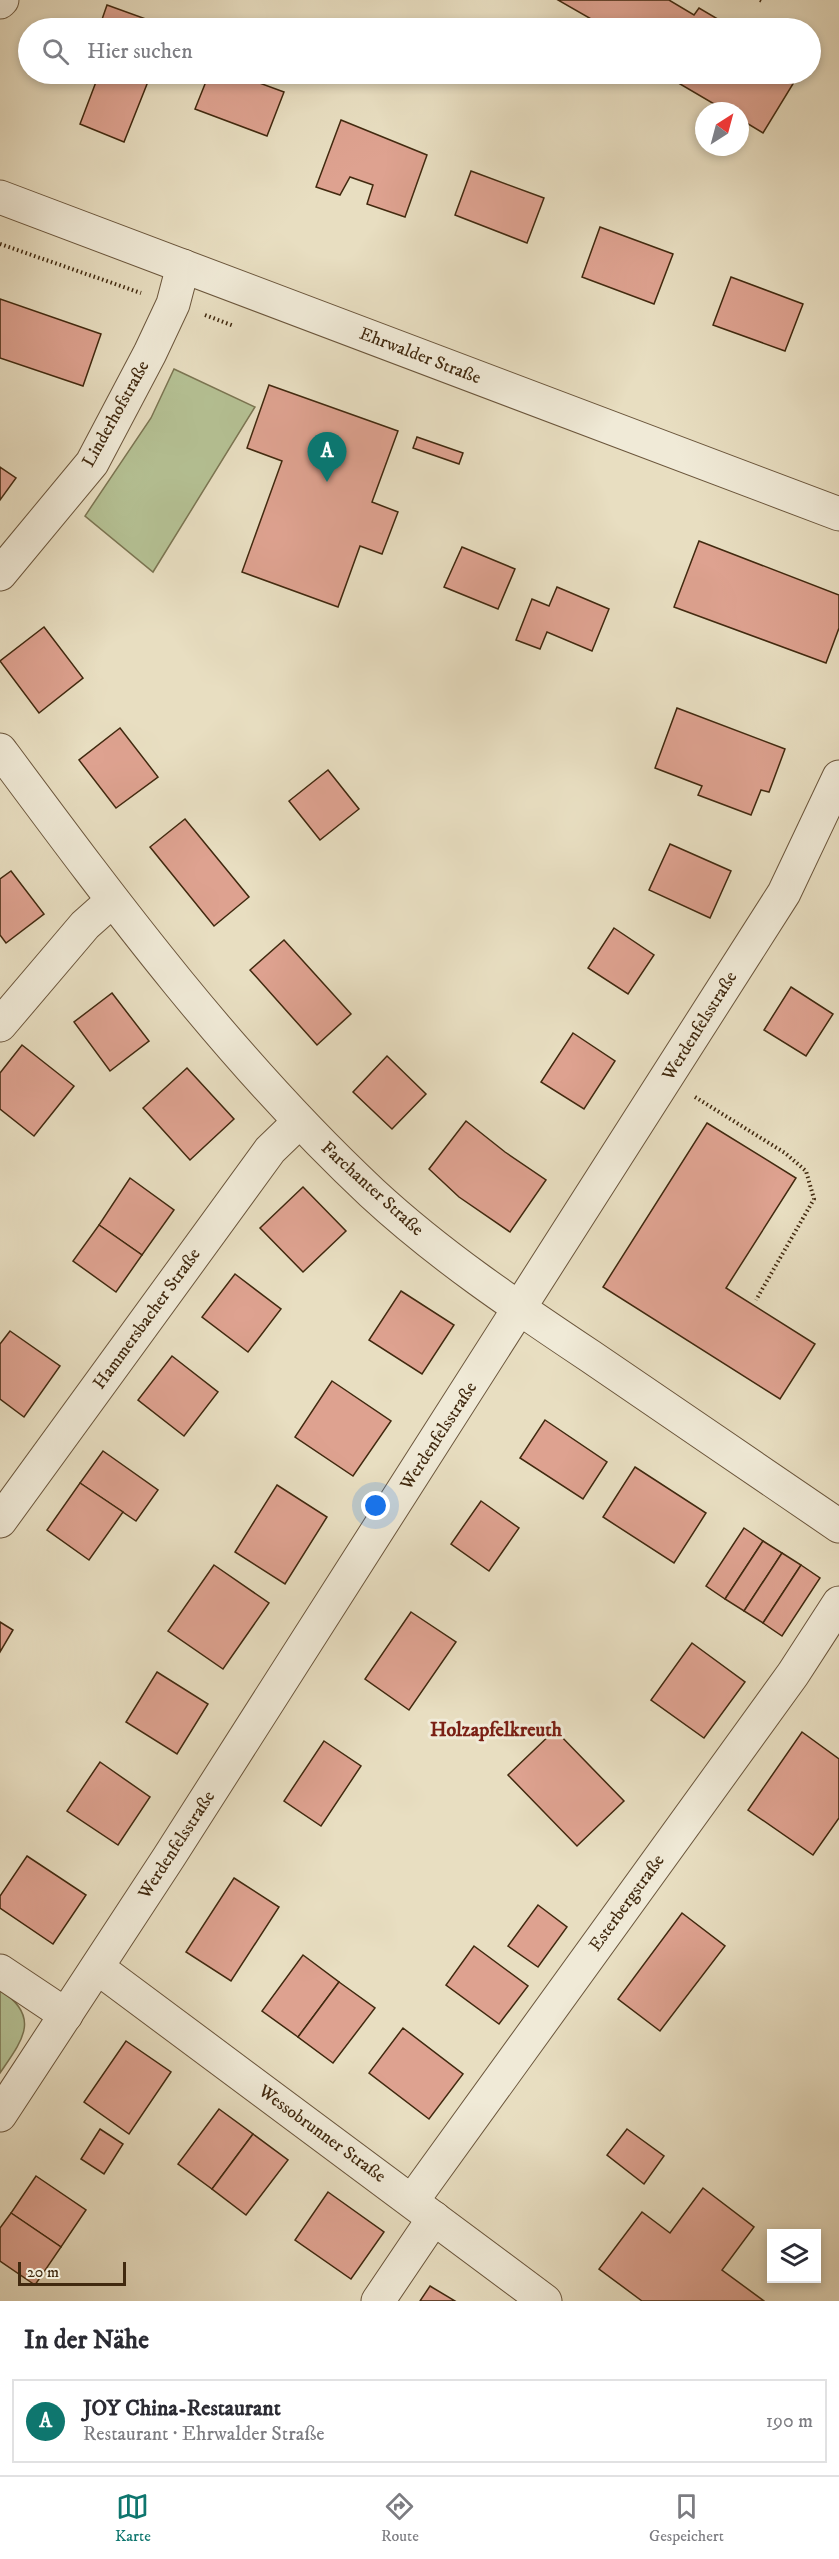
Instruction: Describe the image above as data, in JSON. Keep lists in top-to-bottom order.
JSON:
{
  "streets": {
    "street": [
      "Ehrwalder Straße",
      "Linderhofstraße",
      "Werdenfelsstraße",
      "Farchanter Straße",
      "Hammersbacher Straße",
      "Esterbergstraße",
      "Wessobrunner Straße"
    ]
  },
  "crossings": [
    ["Ehrwalder Straße", "Linderhofstraße"],
    ["Werdenfelsstraße", "Farchanter Straße"],
    ["Werdenfelsstraße", "Wessobrunner Straße"],
    ["Farchanter Straße", "Hammersbacher Straße"],
    ["Esterbergstraße", "Wessobrunner Straße"]
  ],
  "districts": ["Holzapfelkreuth"],
  "scale_bar": "20 m",
  "north": "top right",
  "page": {
    "search": "Hier suchen",
    "pins": "A",
    "scale": "20 m",
    "heading": "In der Nähe",
    "list": [
      {
        "mark": "A",
        "name": "JOY China-Restaurant",
        "note": "Restaurant · Ehrwalder Straße",
        "value": "190 m"
      }
    ],
    "nav": ["Karte", "Route", "Gespeichert"]
  }
}
